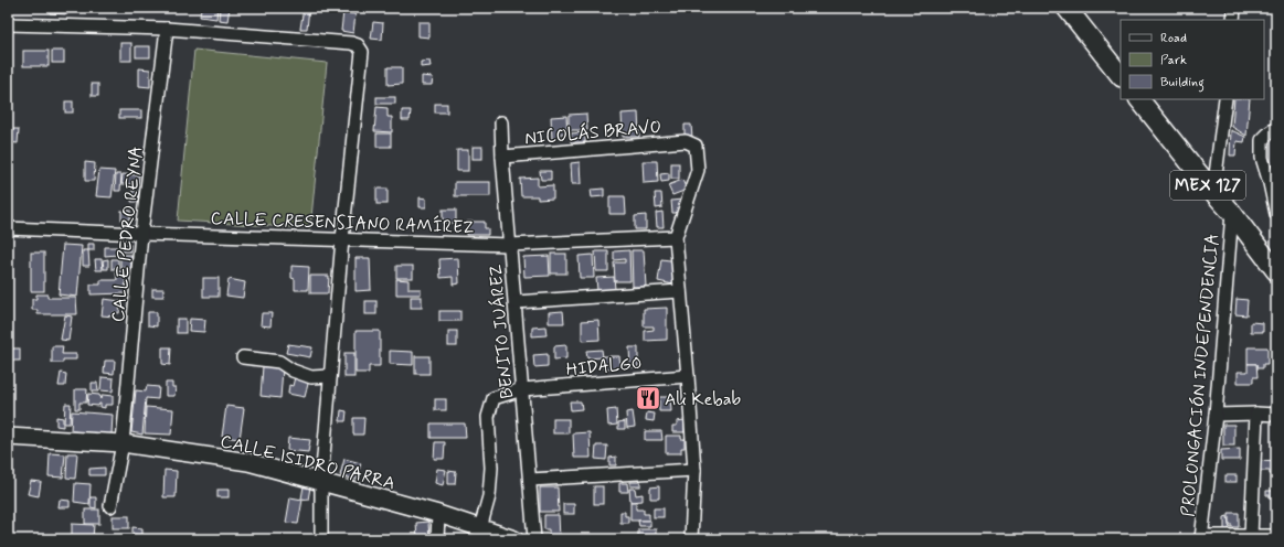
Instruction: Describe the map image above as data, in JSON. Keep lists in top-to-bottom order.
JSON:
{
  "streets": {
    "main road": ["MEX 127"],
    "street": [
      "NICOLÁS BRAVO",
      "CALLE CRESENSIANO RAMÍREZ",
      "CALLE PEDRO REYNA",
      "BENITO JUÁREZ",
      "HIDALGO",
      "PROLONGACIÓN INDEPENDENCIA",
      "CALLE ISIDRO PARRA"
    ]
  },
  "crossings": [
    ["NICOLÁS BRAVO", "CALLE CRESENSIANO RAMÍREZ"],
    ["NICOLÁS BRAVO", "BENITO JUÁREZ"],
    ["MEX 127", "PROLONGACIÓN INDEPENDENCIA"],
    ["CALLE CRESENSIANO RAMÍREZ", "CALLE PEDRO REYNA"],
    ["CALLE CRESENSIANO RAMÍREZ", "BENITO JUÁREZ"],
    ["CALLE PEDRO REYNA", "CALLE ISIDRO PARRA"],
    ["BENITO JUÁREZ", "HIDALGO"],
    ["HIDALGO", "CALLE ISIDRO PARRA"]
  ],
  "places": {
    "restaurant": ["Ali Kebab"]
  },
  "legend": ["Road", "Park", "Building"]
}
